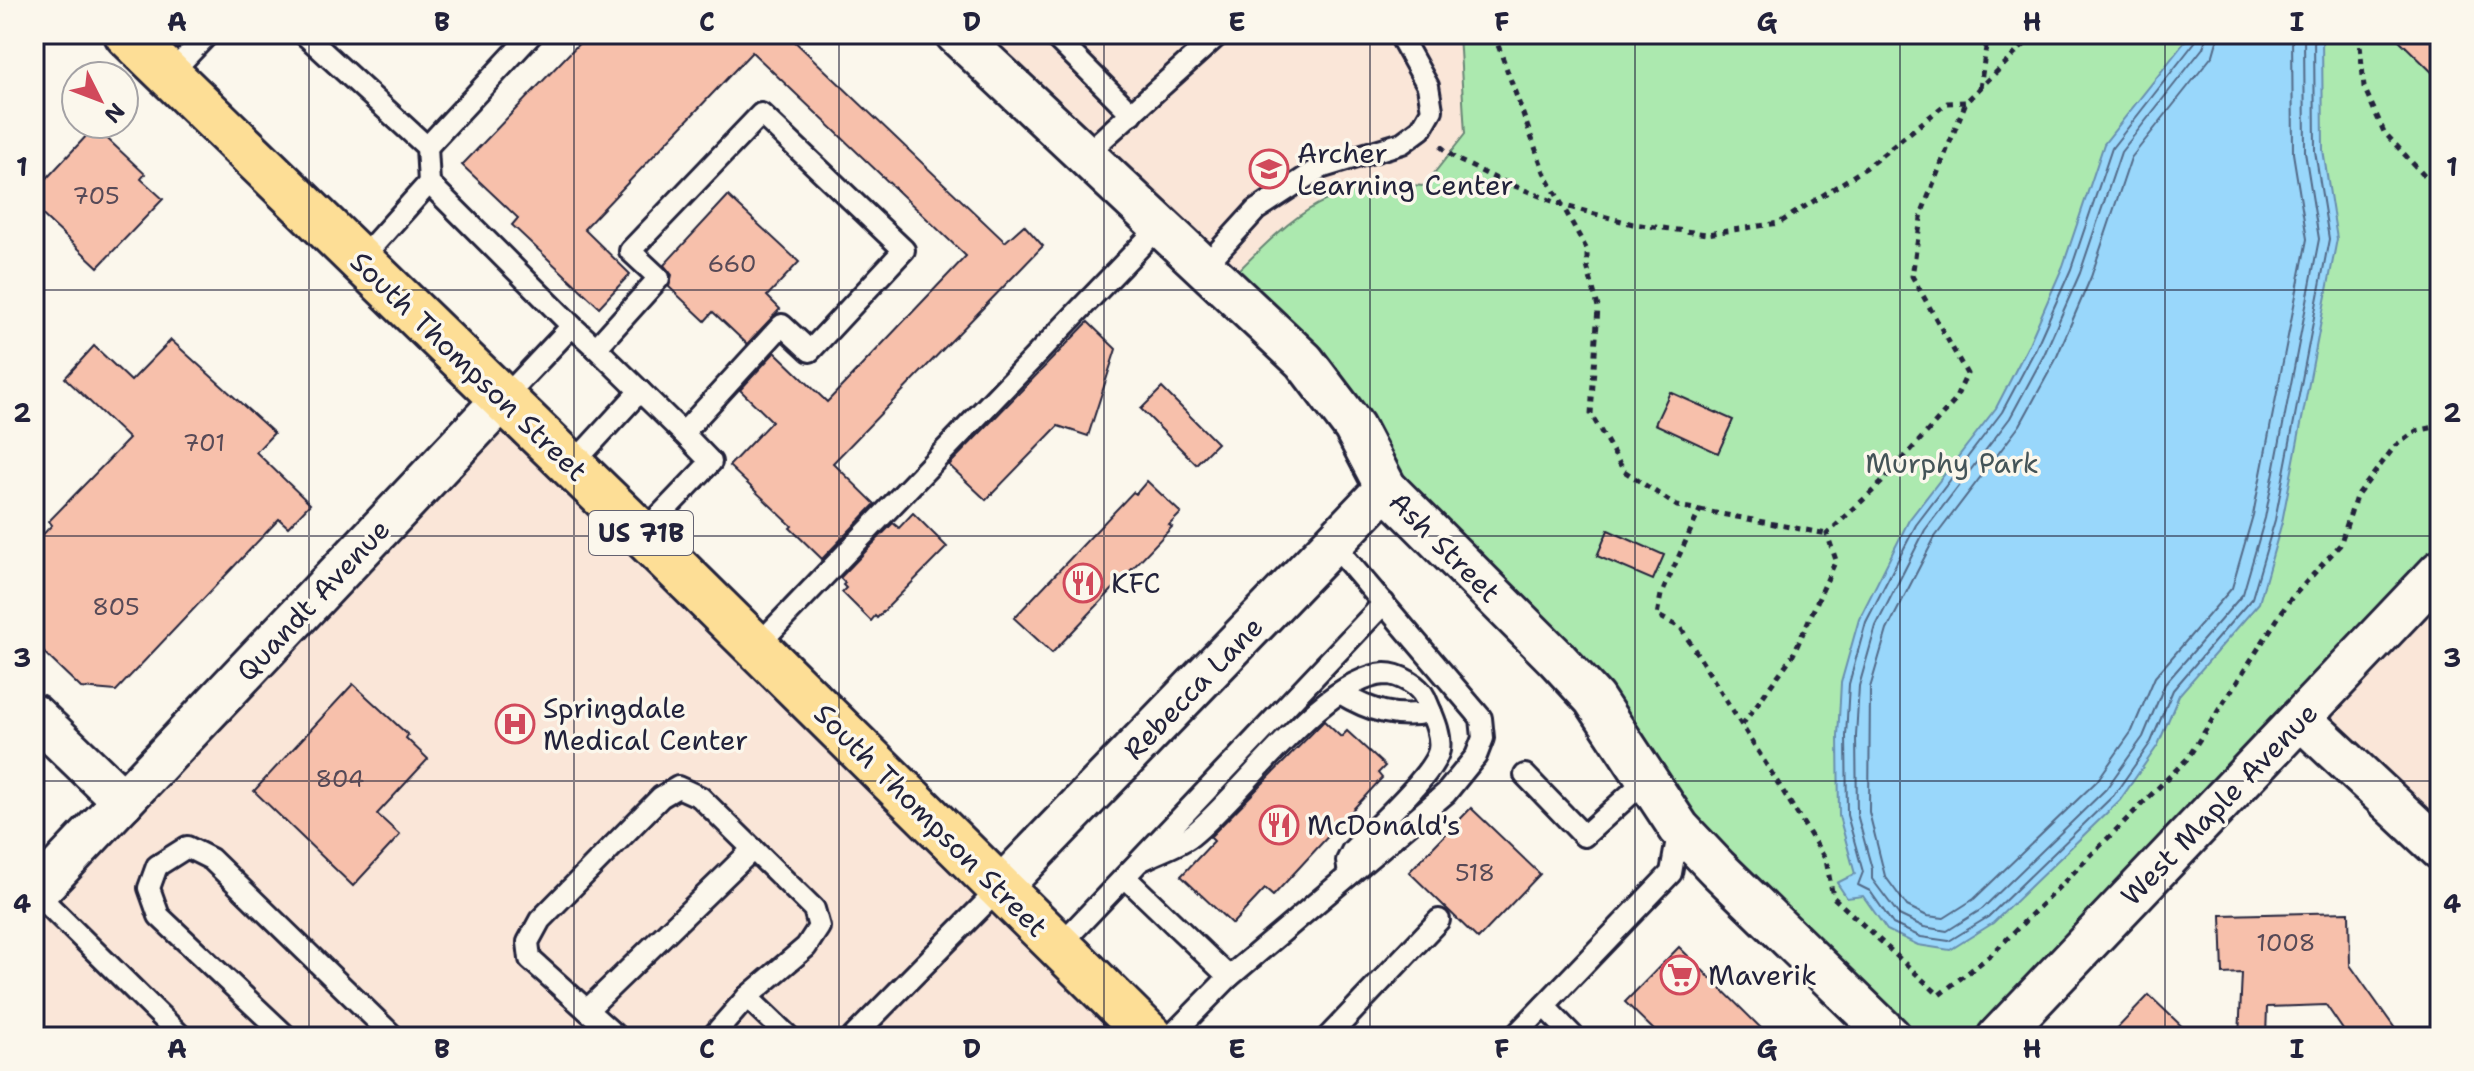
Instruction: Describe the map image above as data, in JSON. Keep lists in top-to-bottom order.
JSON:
{
  "streets": {
    "main road": ["South Thompson Street", "US 71B"],
    "street": [
      "Ash Street",
      "Quandt Avenue",
      "Rebecca Lane",
      "West Maple Avenue"
    ]
  },
  "crossings": [
    ["South Thompson Street", "Quandt Avenue"],
    ["South Thompson Street", "Rebecca Lane"],
    ["Ash Street", "Rebecca Lane"]
  ],
  "parks": ["Murphy Park"],
  "places": {
    "school or university": ["Archer Learning Center"],
    "restaurant": ["KFC", "McDonald's"],
    "hospital": ["Springdale Medical Center"],
    "supermarket": ["Maverik"]
  },
  "house_numbers": [
    "705",
    "660",
    "701",
    "805",
    "804",
    "518",
    "1008"
  ],
  "north": "bottom right",
  "grid": {
    "columns": [
      "A",
      "B",
      "C",
      "D",
      "E",
      "F",
      "G",
      "H",
      "I"
    ],
    "rows": [
      "1",
      "2",
      "3",
      "4"
    ]
  }
}
